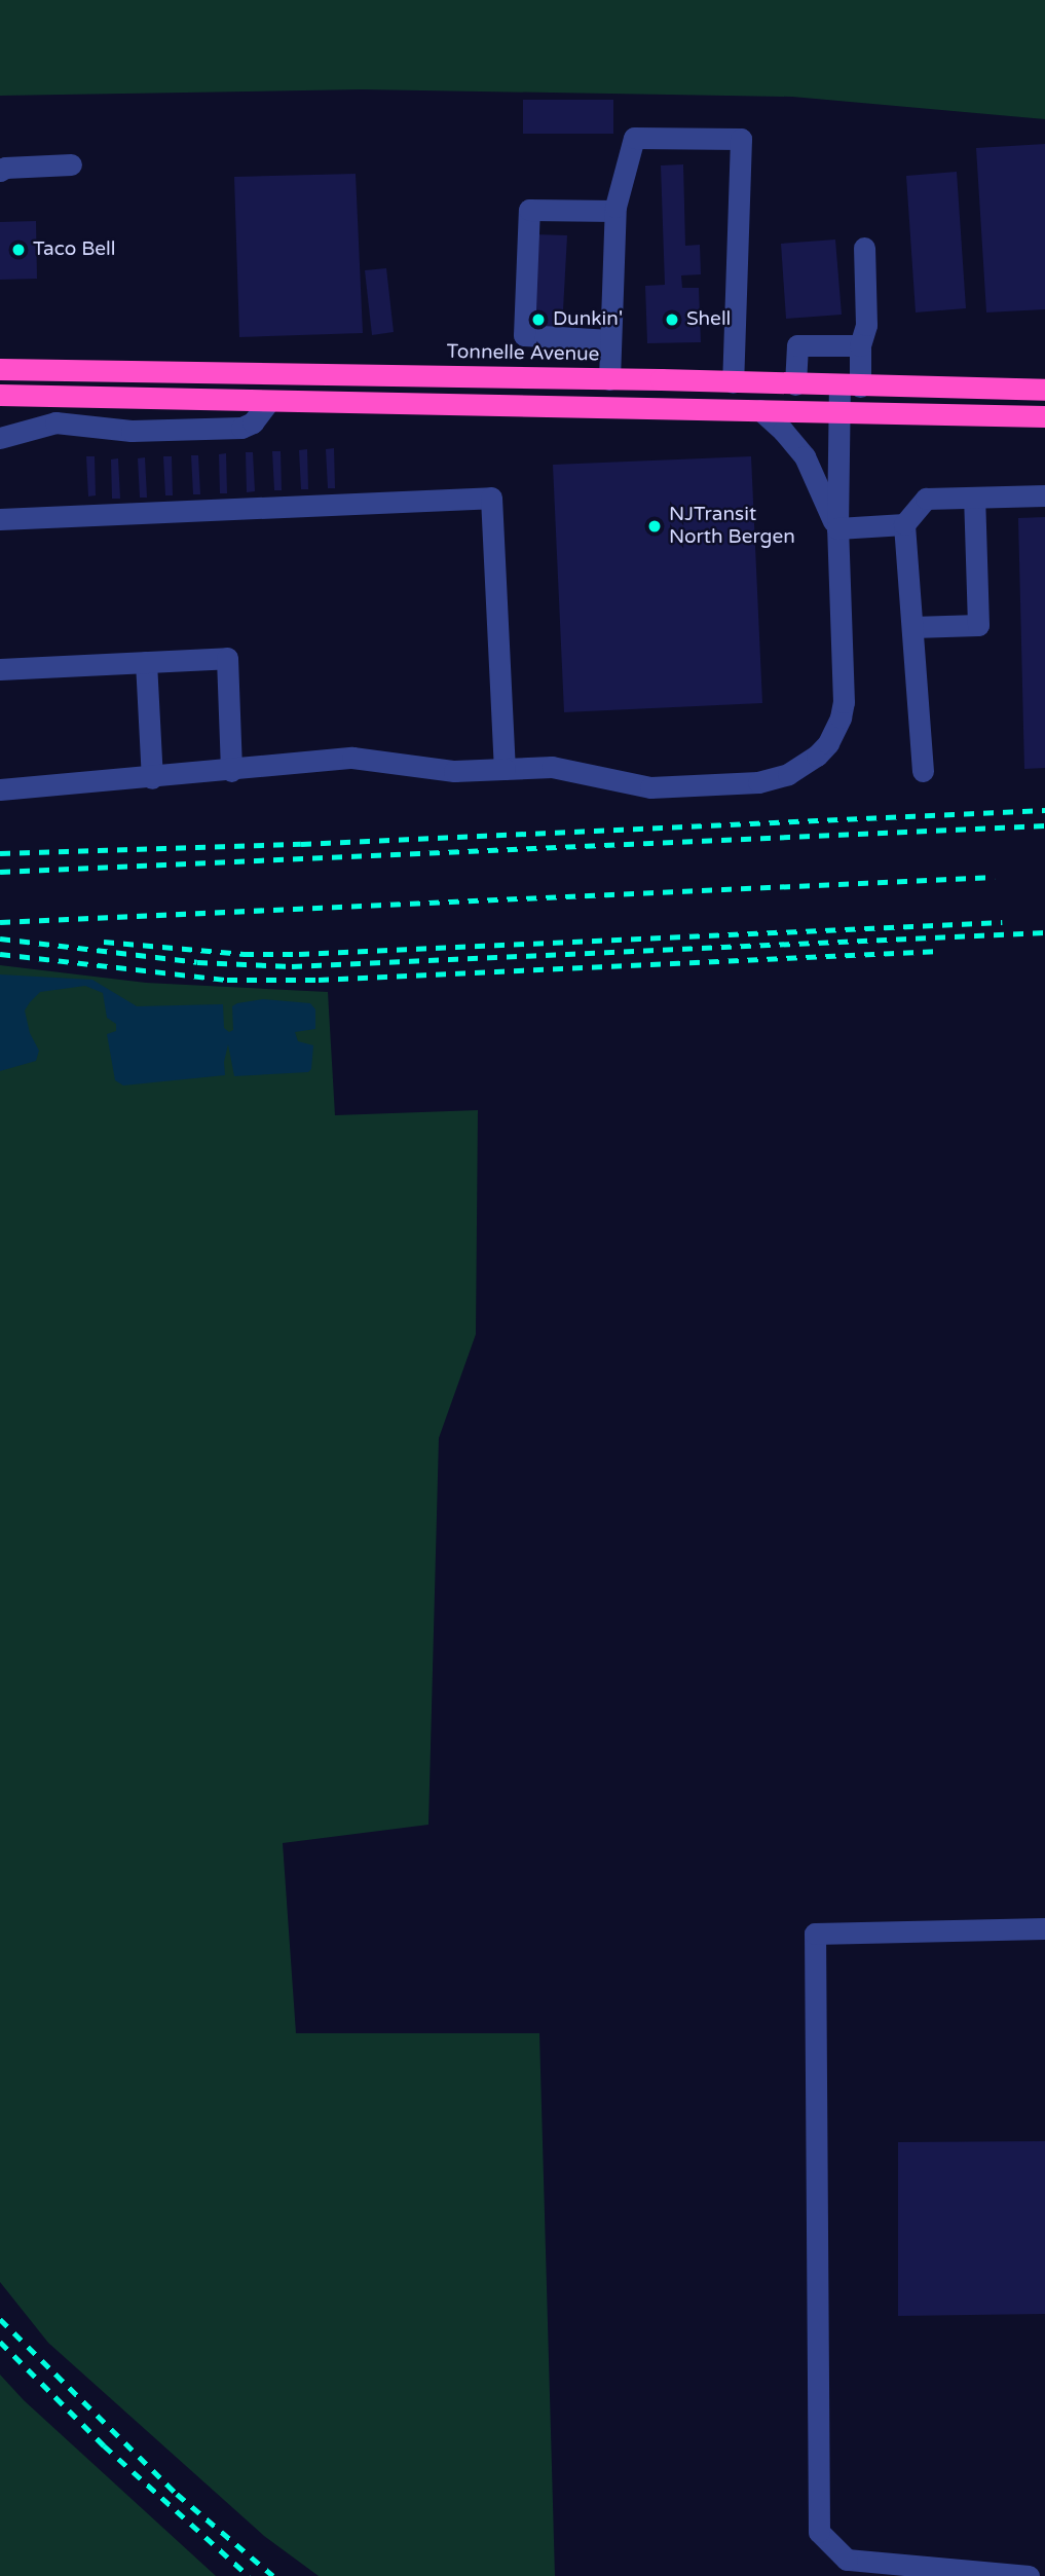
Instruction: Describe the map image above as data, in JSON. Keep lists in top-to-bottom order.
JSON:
{
  "streets": {
    "highway": ["Tonnelle Avenue"]
  },
  "places": [
    "Taco Bell",
    "Dunkin'",
    "Shell",
    "NJTransit North Bergen"
  ]
}
